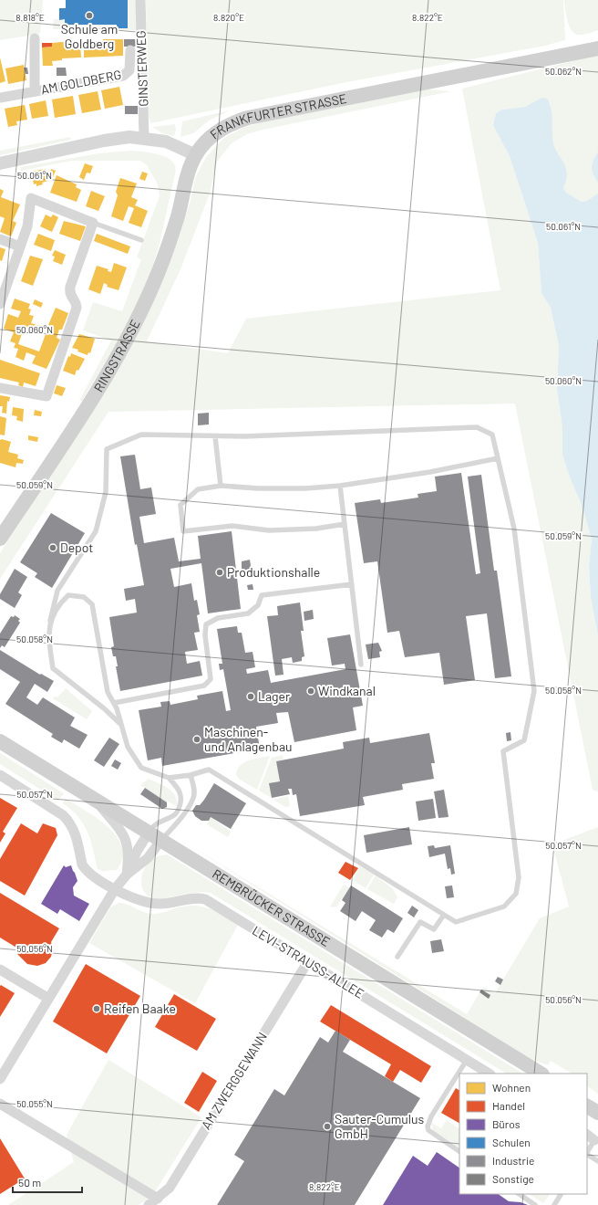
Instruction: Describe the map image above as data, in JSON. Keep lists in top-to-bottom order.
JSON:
{
  "streets": {
    "main road": ["FRANKFURTER STRASSE", "RINGSTRASSE", "REMBRÜCKER STRASSE"],
    "street": [
      "GINSTERWEG",
      "AM GOLDBERG",
      "LEVI-STRAUSS-ALLEE",
      "AM ZWERGGEWANN"
    ]
  },
  "crossings": [
    ["FRANKFURTER STRASSE", "RINGSTRASSE"],
    ["LEVI-STRAUSS-ALLEE", "AM ZWERGGEWANN"]
  ],
  "places": [
    "Schule am Goldberg",
    "Depot",
    "Produktionshalle",
    "Windkanal",
    "Lager",
    "Maschinen- und Anlagenbau",
    "Reifen Baake",
    "Sauter-Cumulus GmbH"
  ],
  "legend": [
    "Wohnen",
    "Handel",
    "Büros",
    "Schulen",
    "Industrie",
    "Sonstige"
  ],
  "scale_bar": "50 m",
  "coordinates": [
    "8.818°E",
    "8.820°E",
    "8.822°E",
    "50.062°N",
    "50.061°N",
    "50.060°N",
    "50.059°N",
    "50.058°N",
    "50.057°N",
    "50.056°N",
    "50.055°N"
  ]
}
